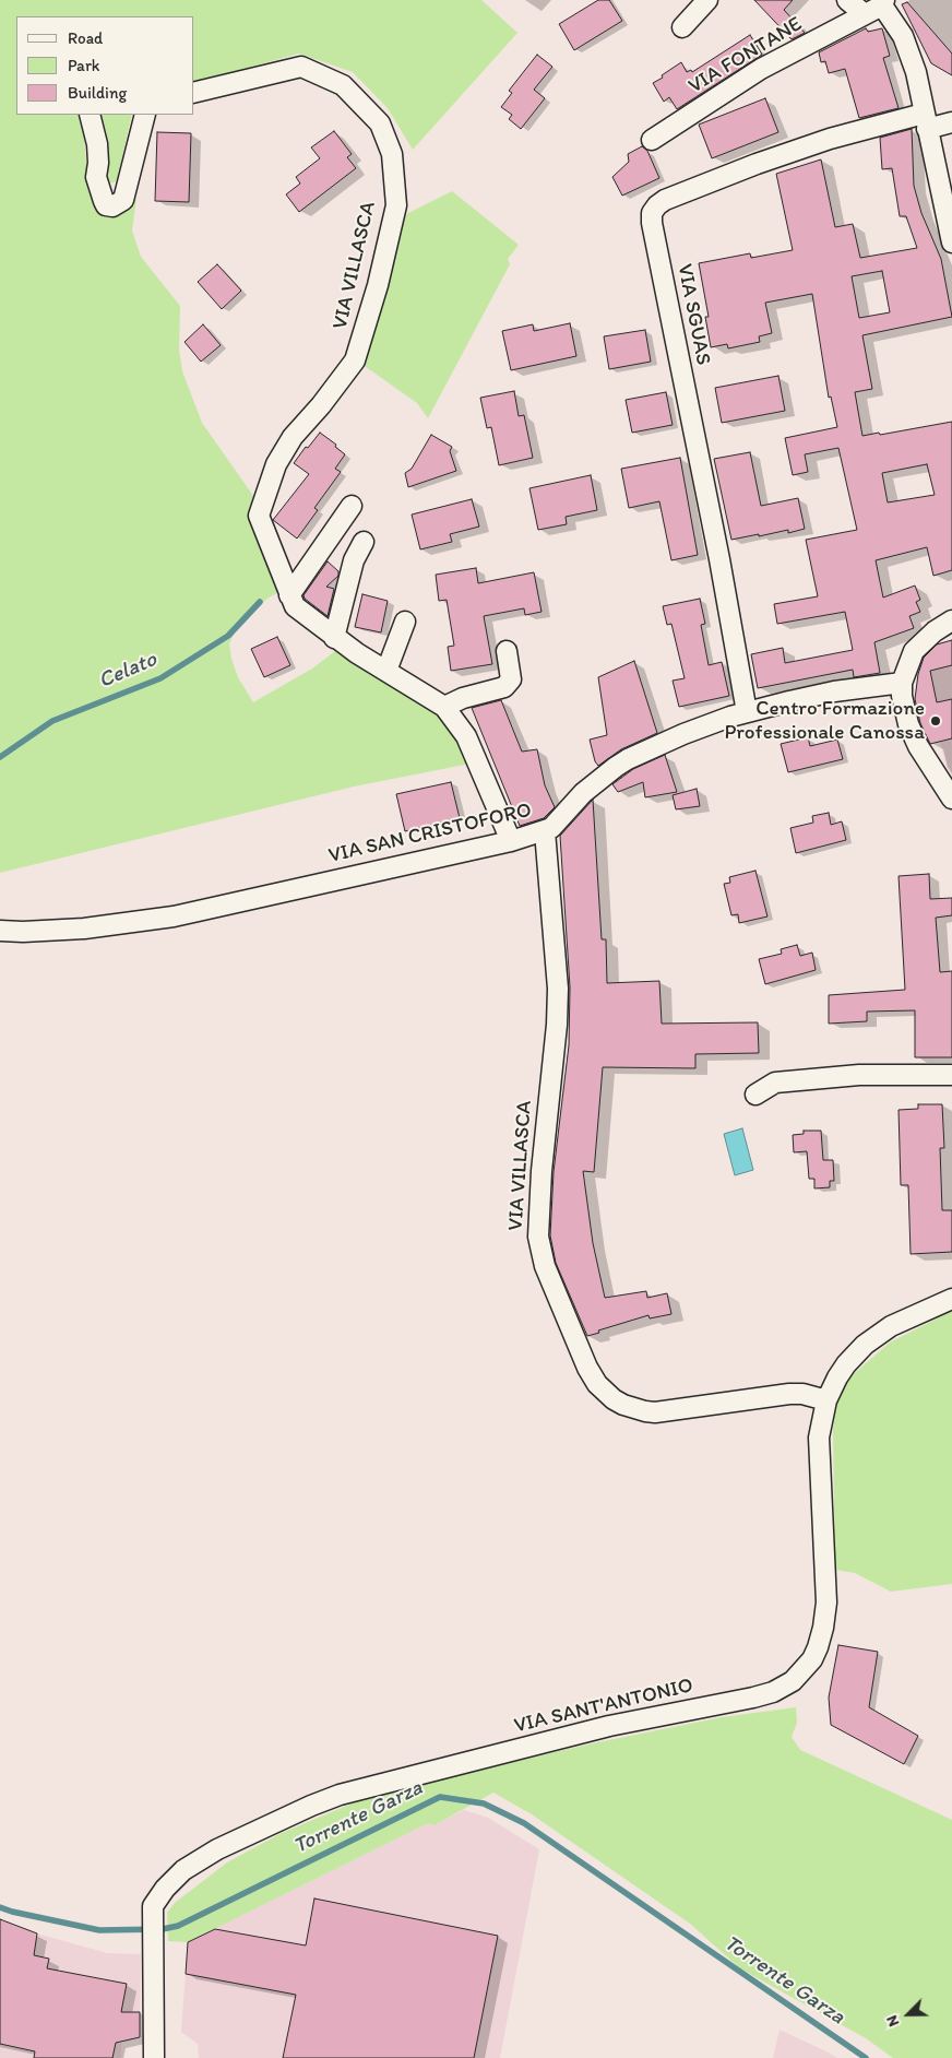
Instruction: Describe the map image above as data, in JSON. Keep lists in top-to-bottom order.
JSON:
{
  "streets": {
    "street": [
      "VIA FONTANE",
      "VIA VILLASCA",
      "VIA SGUAS",
      "VIA SAN CRISTOFORO",
      "VIA SANT'ANTONIO"
    ]
  },
  "crossings": [
    ["VIA VILLASCA", "VIA SAN CRISTOFORO"],
    ["VIA VILLASCA", "VIA SANT'ANTONIO"],
    ["VIA SGUAS", "VIA SAN CRISTOFORO"]
  ],
  "water": ["Celato", "Torrente Garza"],
  "places": ["Centro Formazione Professionale Canossa"],
  "legend": ["Road", "Park", "Building"],
  "north": "bottom left"
}
